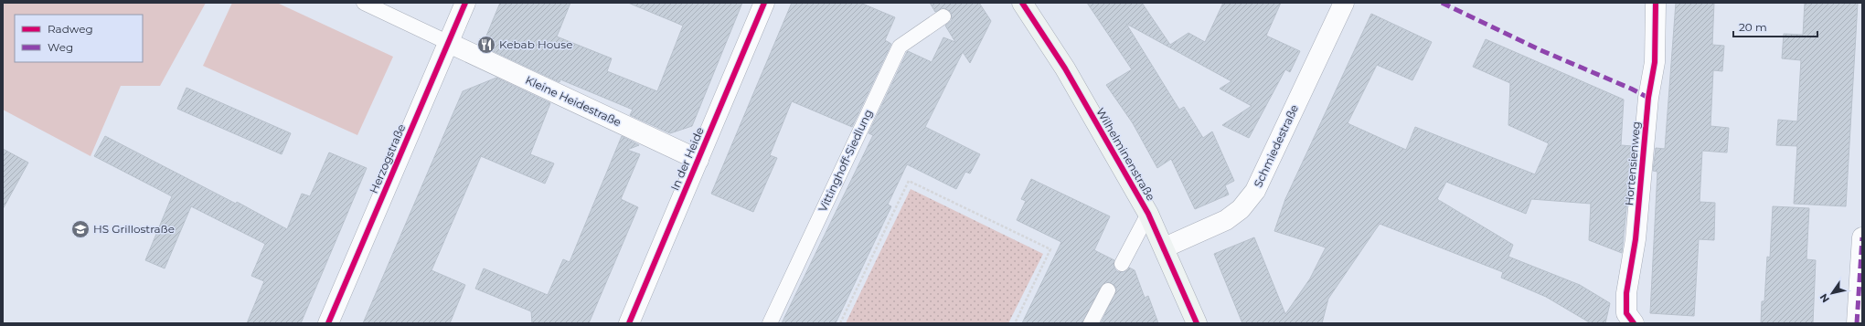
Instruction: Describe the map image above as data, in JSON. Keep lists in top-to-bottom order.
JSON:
{
  "streets": {
    "street": [
      "Kleine Heidestraße",
      "Schmiedestraße",
      "Wilhelminenstraße",
      "Herzogstraße",
      "In der Heide",
      "Hortensienweg"
    ],
    "lane": ["Vittinghoff-Siedlung"]
  },
  "crossings": [
    ["Kleine Heidestraße", "Herzogstraße"],
    ["Kleine Heidestraße", "In der Heide"],
    ["Schmiedestraße", "Wilhelminenstraße"]
  ],
  "places": {
    "restaurant": ["Kebab House"],
    "school or university": ["HS Grillostraße"]
  },
  "legend": ["Radweg", "Weg"],
  "scale_bar": "20 m",
  "north": "bottom left"
}
